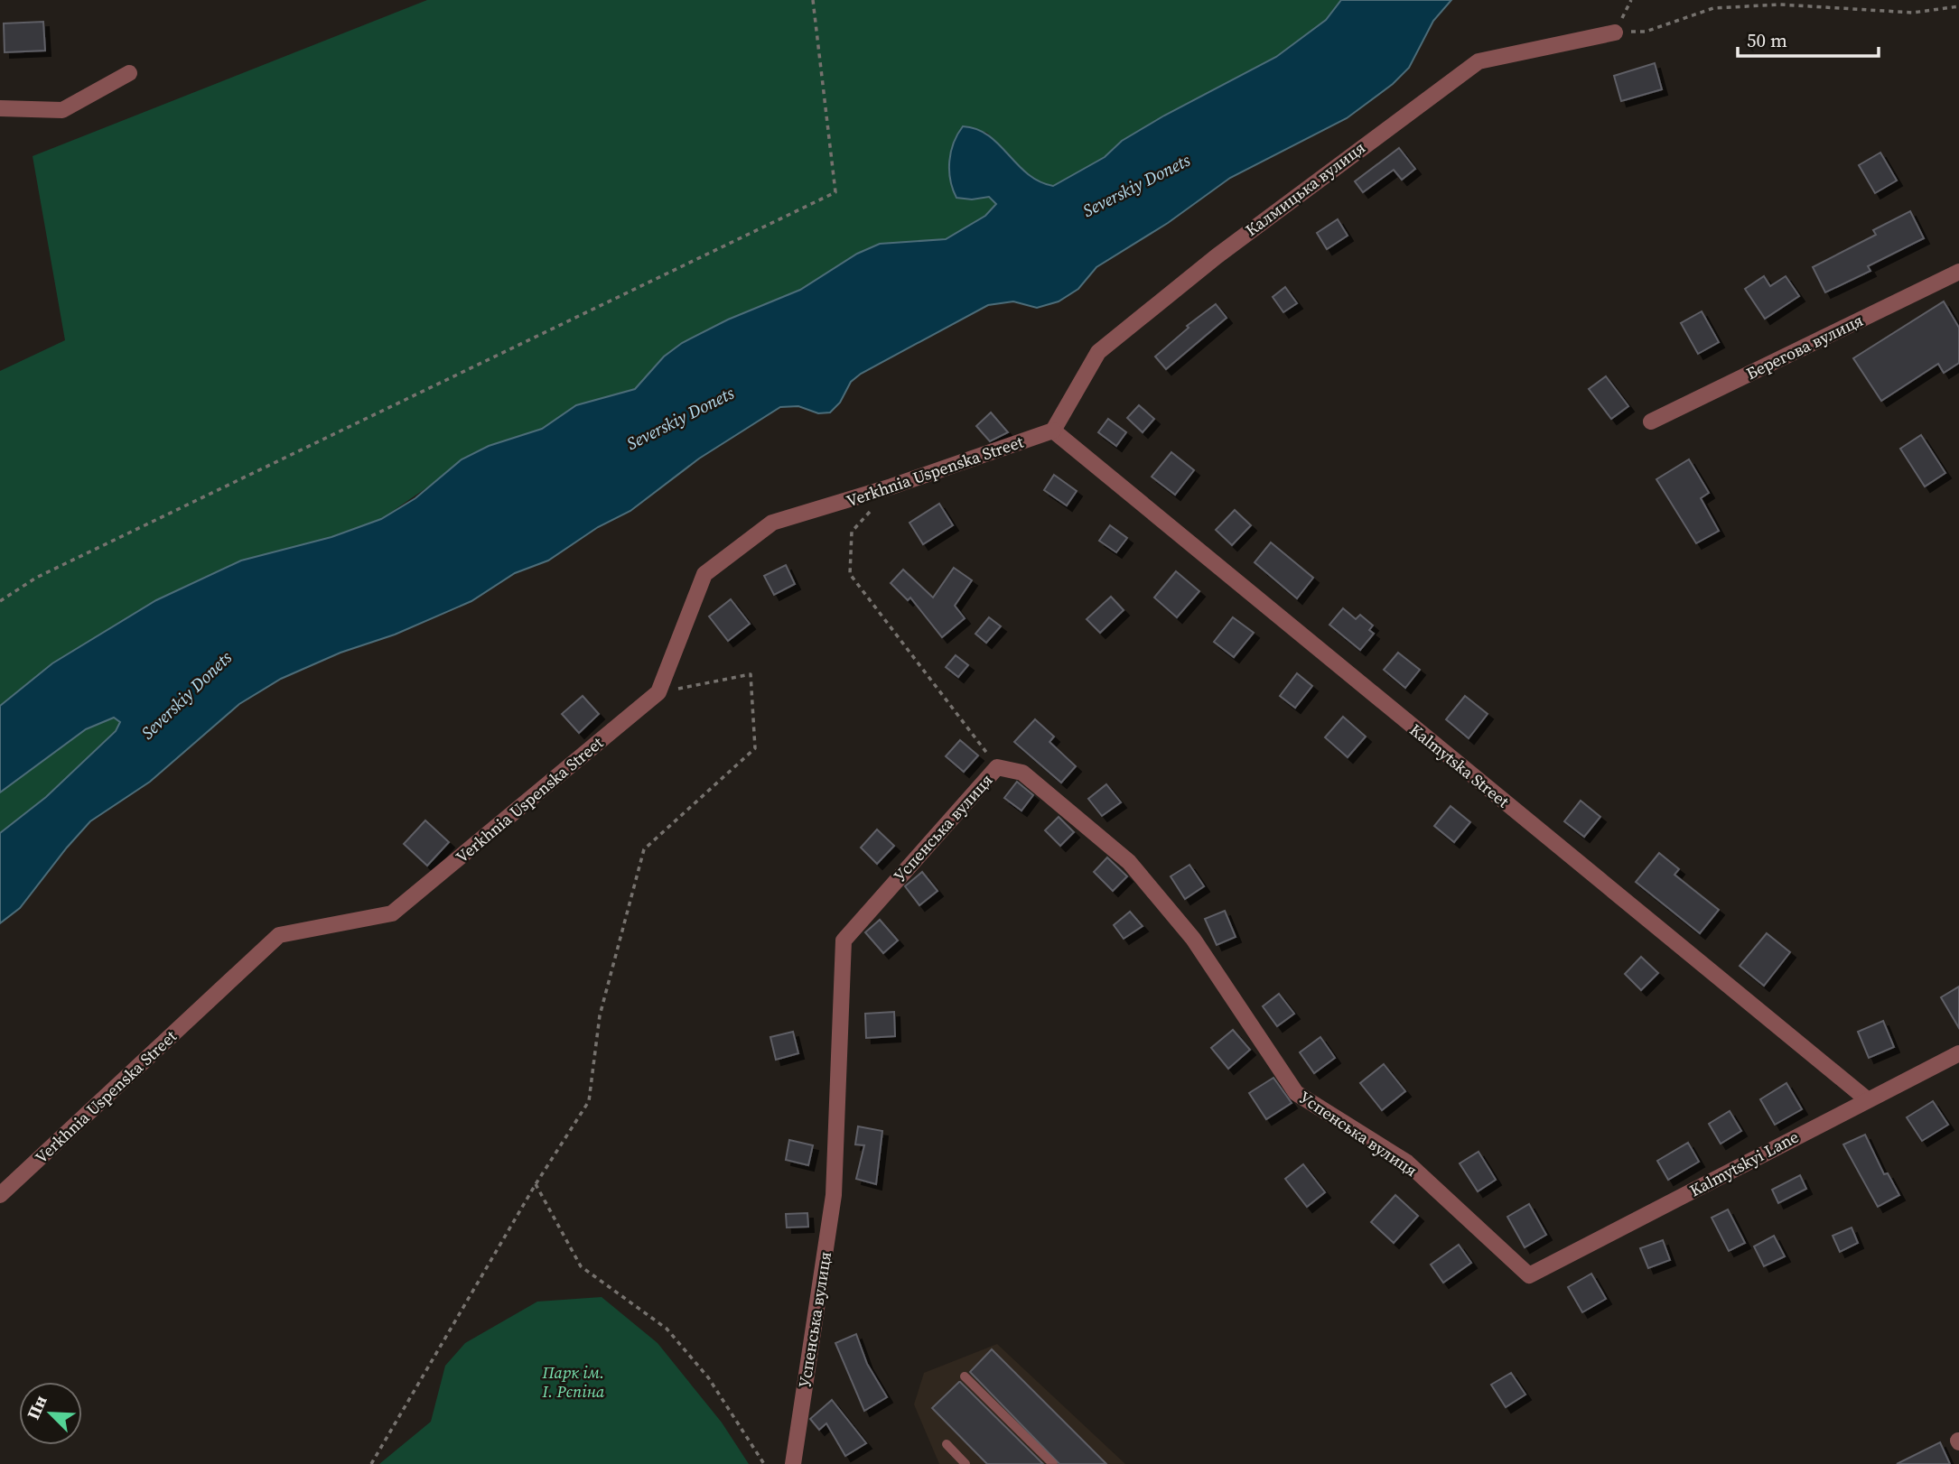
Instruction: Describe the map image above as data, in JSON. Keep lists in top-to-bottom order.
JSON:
{
  "streets": {
    "street": [
      "Калмицька вулиця",
      "Берегова вулиця",
      "Verkhnia Uspenska Street",
      "Kalmytska Street",
      "Успенська вулиця",
      "Kalmytskyi Lane"
    ]
  },
  "crossings": [
    ["Калмицька вулиця", "Verkhnia Uspenska Street"],
    ["Калмицька вулиця", "Kalmytska Street"],
    ["Verkhnia Uspenska Street", "Kalmytska Street"],
    ["Kalmytska Street", "Kalmytskyi Lane"],
    ["Успенська вулиця", "Kalmytskyi Lane"]
  ],
  "water": ["Severskiy Donets"],
  "parks": ["Парк ім. І. Рєпіна"],
  "scale_bar": "50 m",
  "north": "top left"
}
